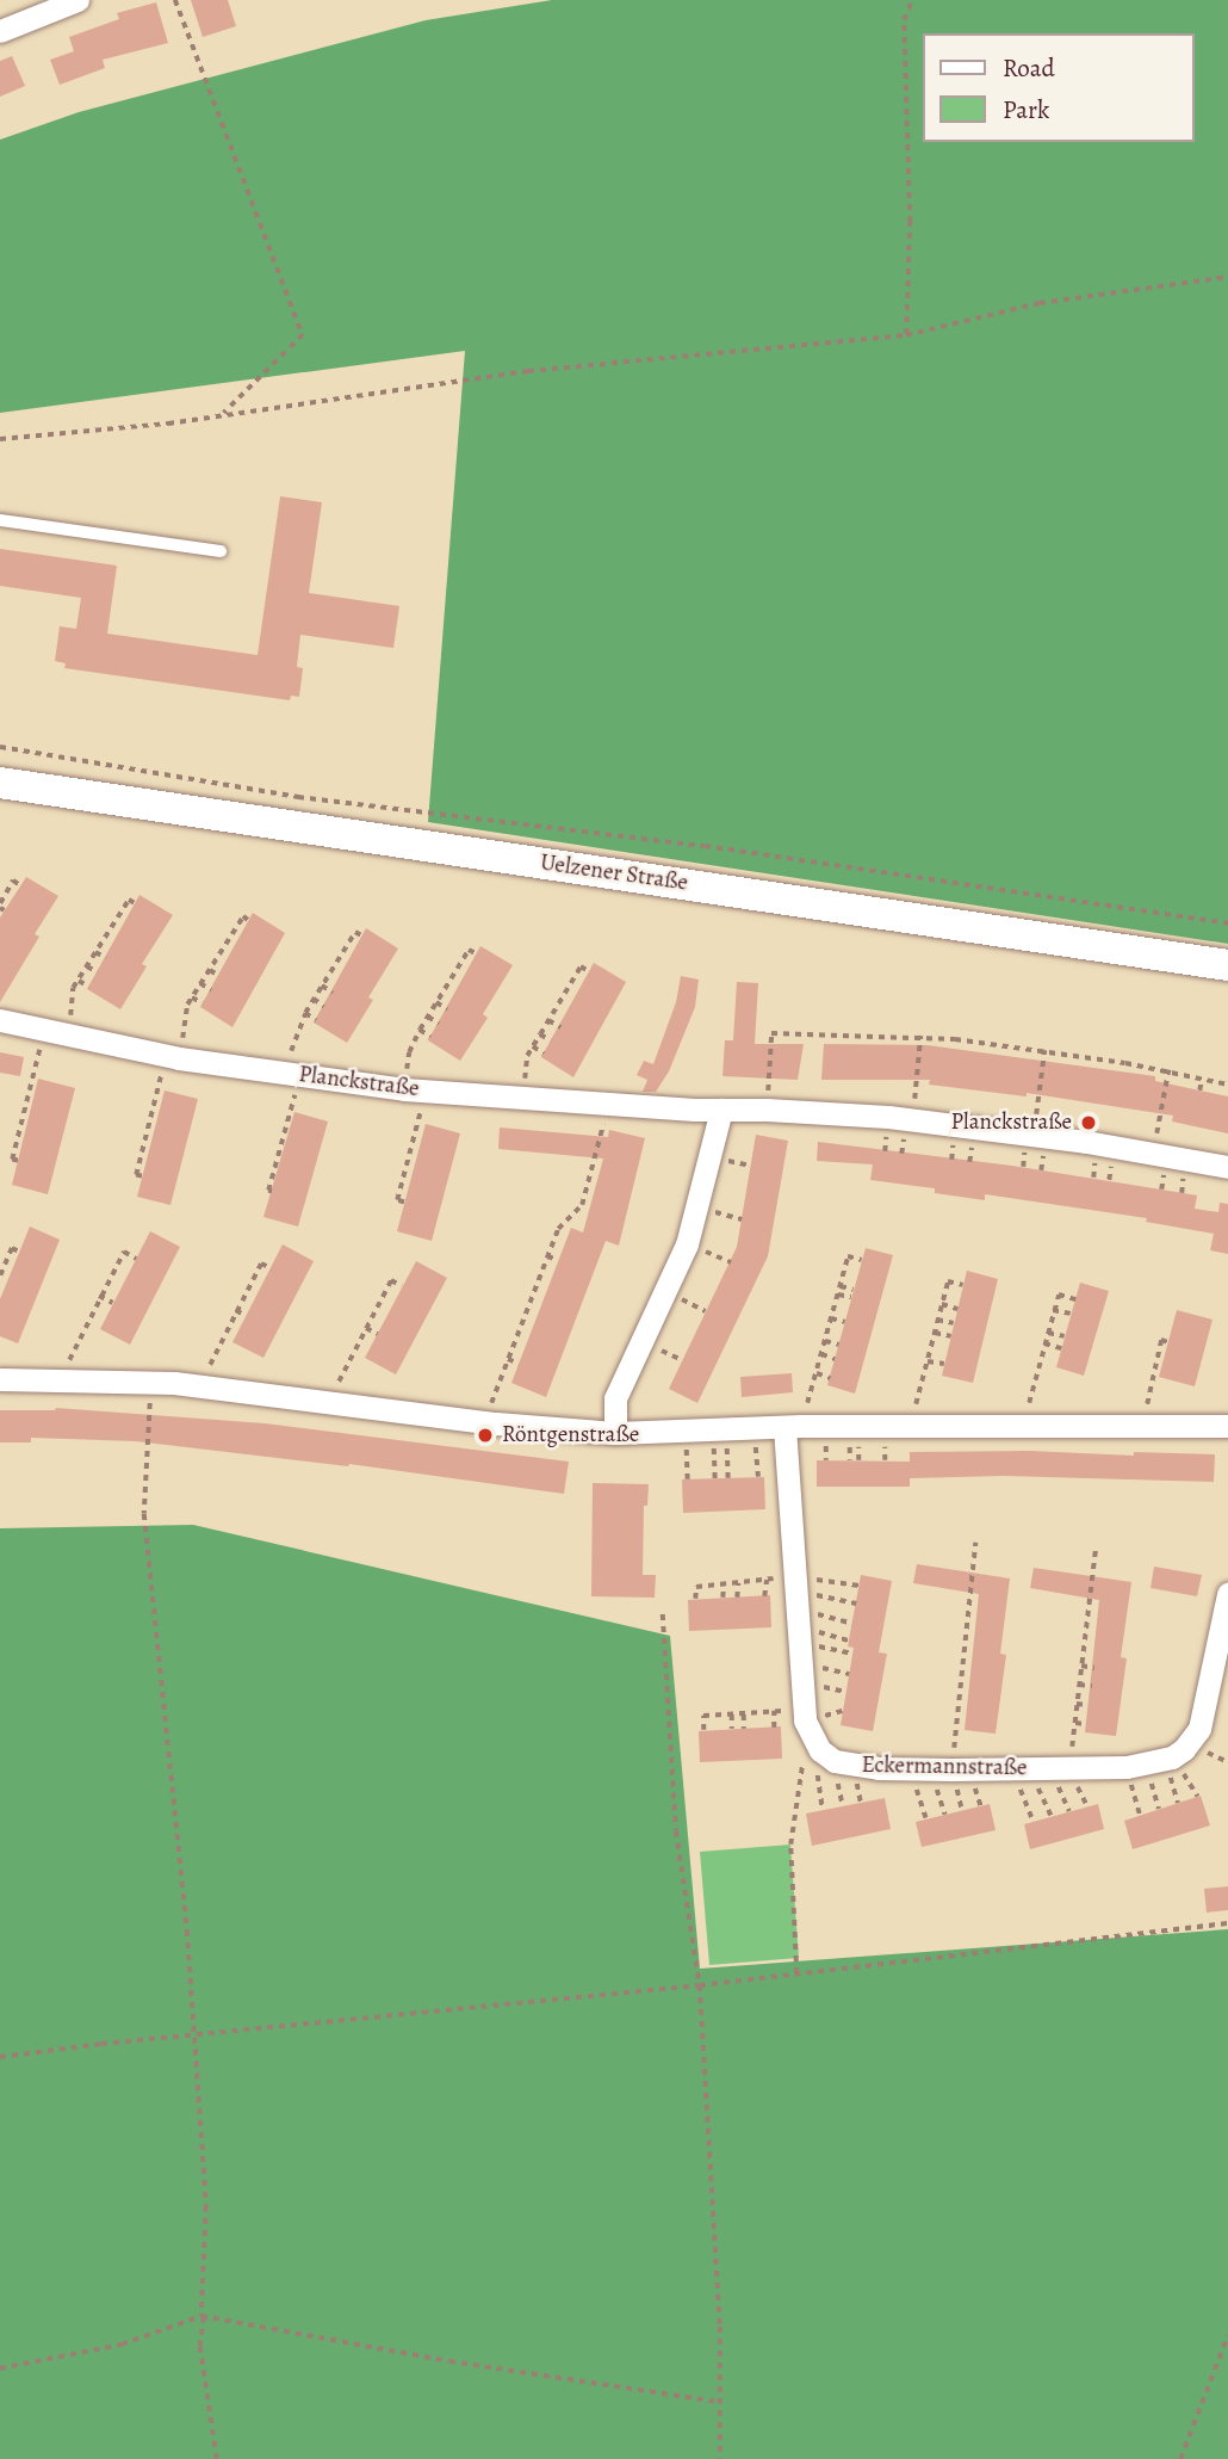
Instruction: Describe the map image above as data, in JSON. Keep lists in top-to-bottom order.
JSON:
{
  "streets": {
    "main road": ["Uelzener Straße"],
    "street": ["Planckstraße", "Eckermannstraße"]
  },
  "places": ["Planckstraße", "Röntgenstraße"],
  "legend": ["Road", "Park"]
}
